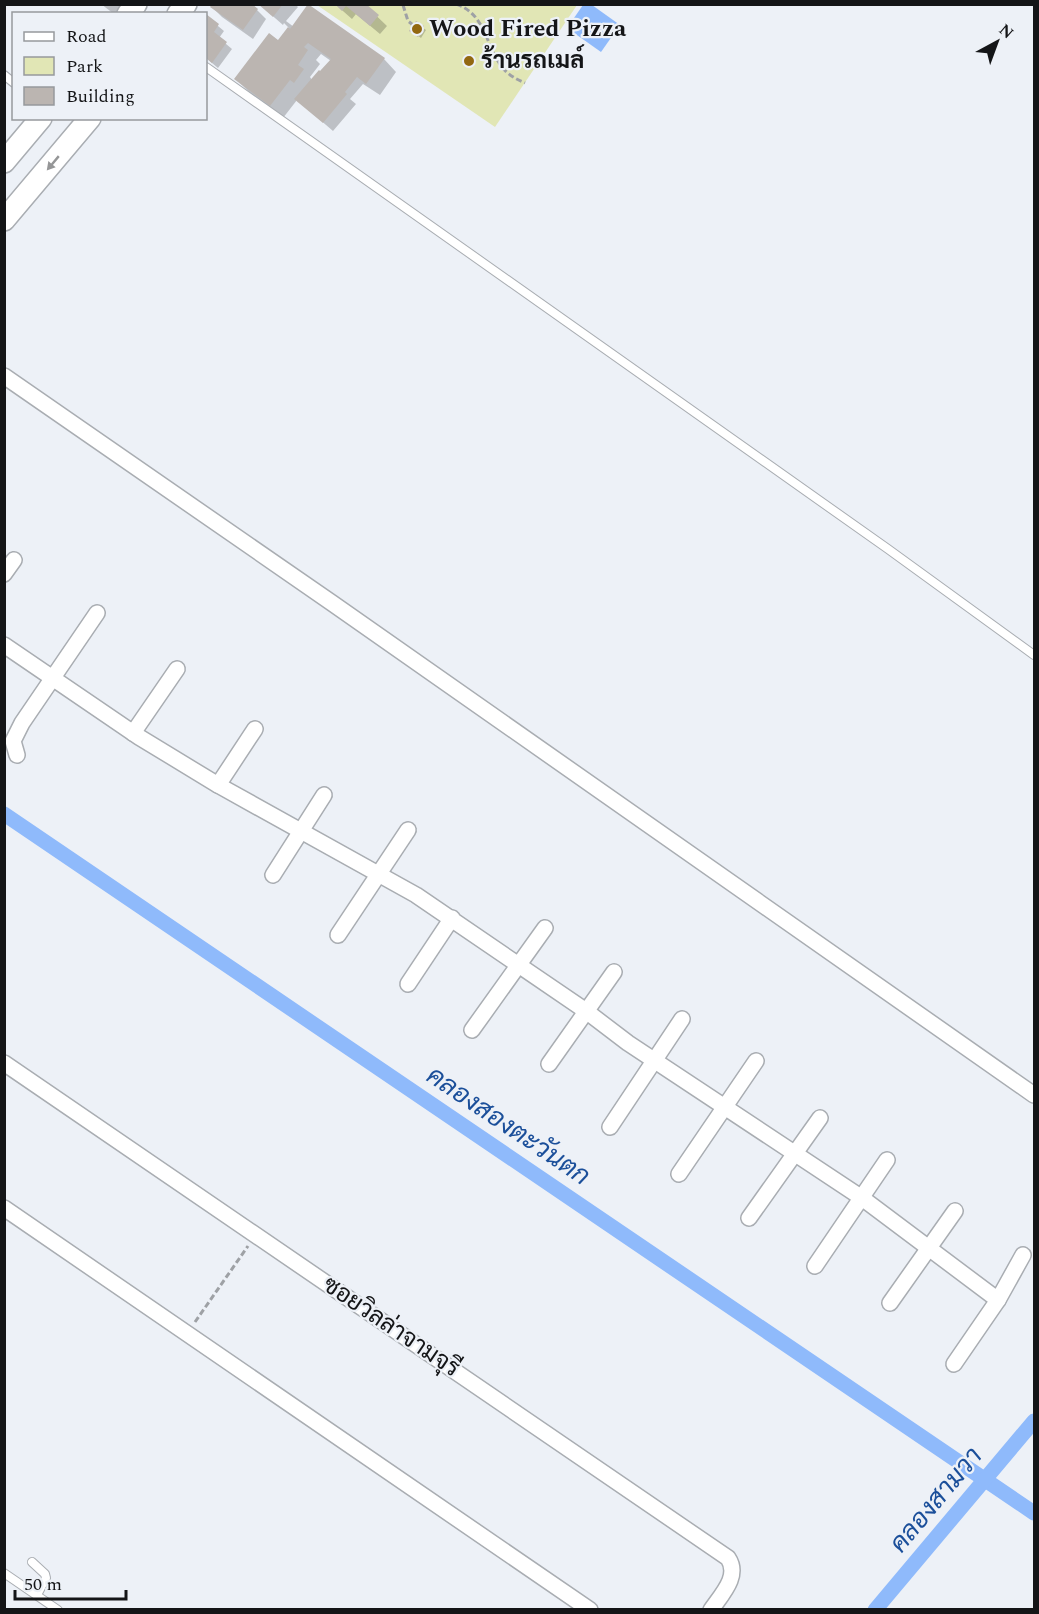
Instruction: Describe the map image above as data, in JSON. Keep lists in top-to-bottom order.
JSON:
{
  "streets": {
    "street": ["ซอยวิลล่าจามจุรี"]
  },
  "water": ["คลองสองตะวันตก", "คลองสามวา"],
  "places": ["Wood Fired Pizza", "ร้านรถเมล์"],
  "legend": ["Road", "Park", "Building"],
  "scale_bar": "50 m",
  "north": "top right"
}
